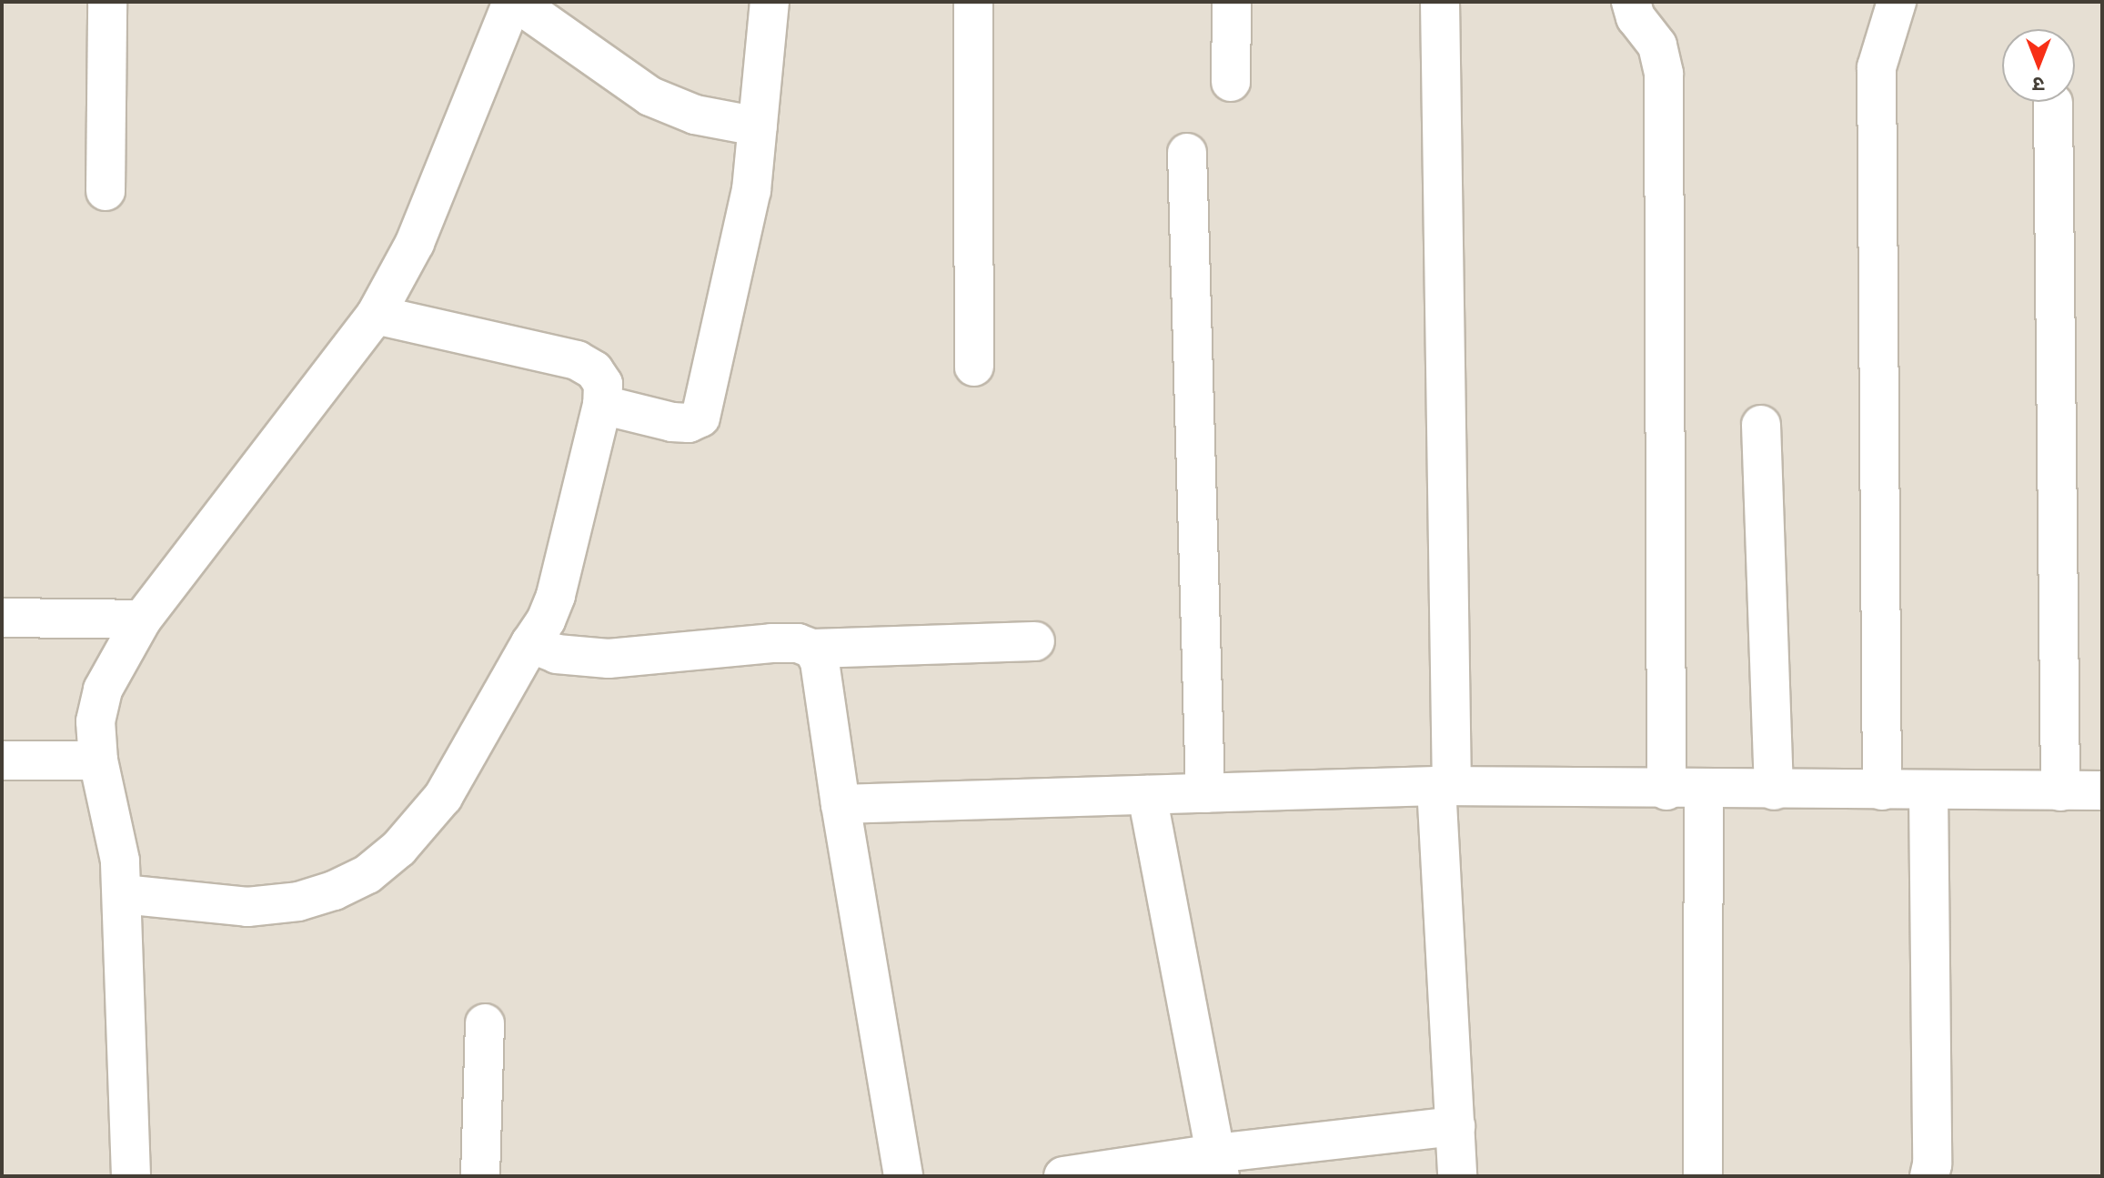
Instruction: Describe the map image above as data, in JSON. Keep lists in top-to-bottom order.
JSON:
{
  "north": "bottom"
}
